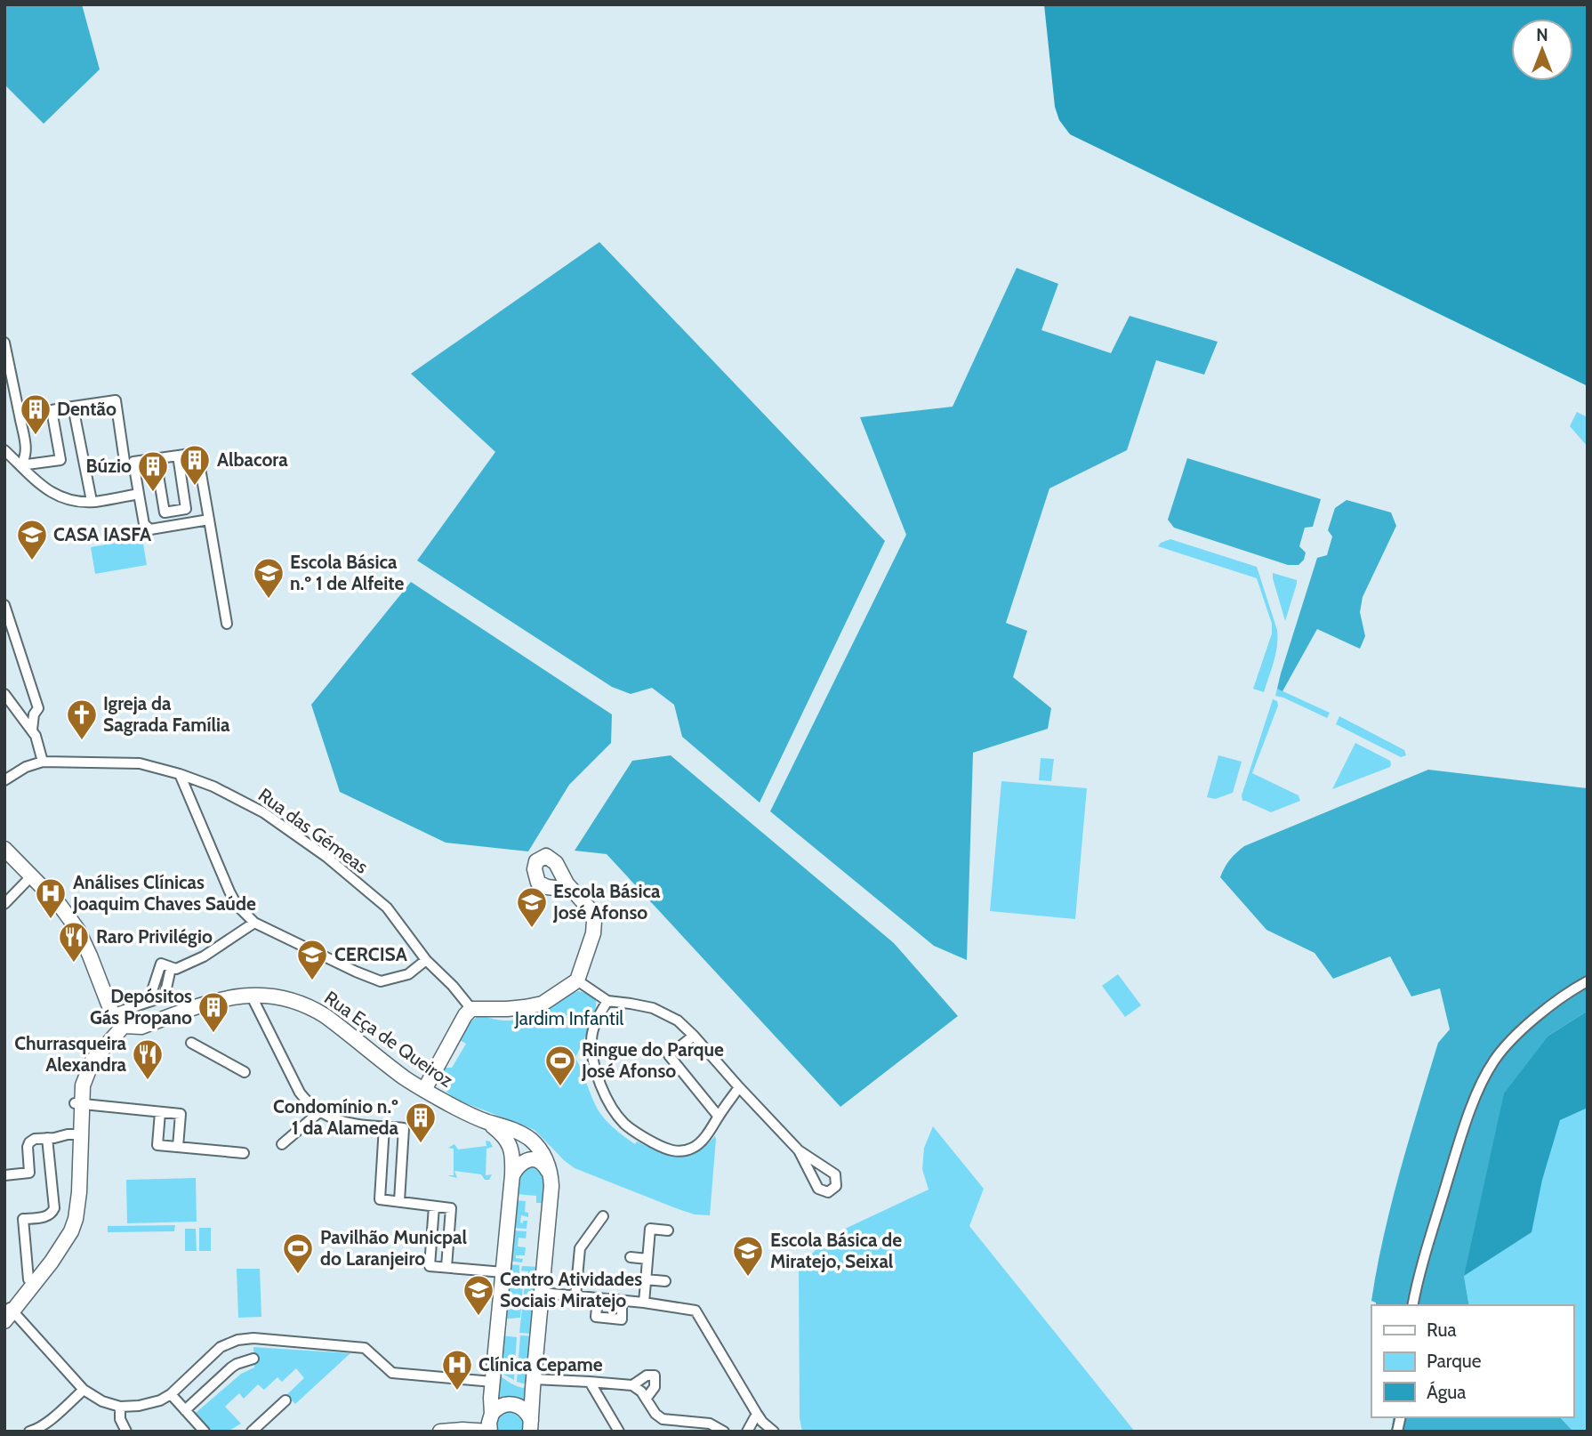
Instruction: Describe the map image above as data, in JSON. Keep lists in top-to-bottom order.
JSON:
{
  "streets": {
    "main road": ["Rua Eça de Queiroz"],
    "street": ["Rua das Gémeas"]
  },
  "parks": ["Jardim Infantil"],
  "places": {
    "building": [
      "Dentão",
      "Albacora",
      "Búzio",
      "Depósitos Gás Propano",
      "Condomínio n.º 1 da Alameda"
    ],
    "school or university": [
      "CASA IASFA",
      "Escola Básica n.º 1 de Alfeite",
      "Escola Básica José Afonso",
      "CERCISA",
      "Escola Básica de Miratejo, Seixal",
      "Centro Atividades Sociais Miratejo"
    ],
    "church": ["Igreja da Sagrada Família"],
    "hospital": ["Análises Clínicas Joaquim Chaves Saúde", "Clínica Cepame"],
    "restaurant": ["Raro Privilégio", "Churrasqueira Alexandra"],
    "sports": ["Ringue do Parque José Afonso", "Pavilhão Municpal do Laranjeiro"]
  },
  "legend": ["Rua", "Parque", "Água"],
  "north": "top"
}
